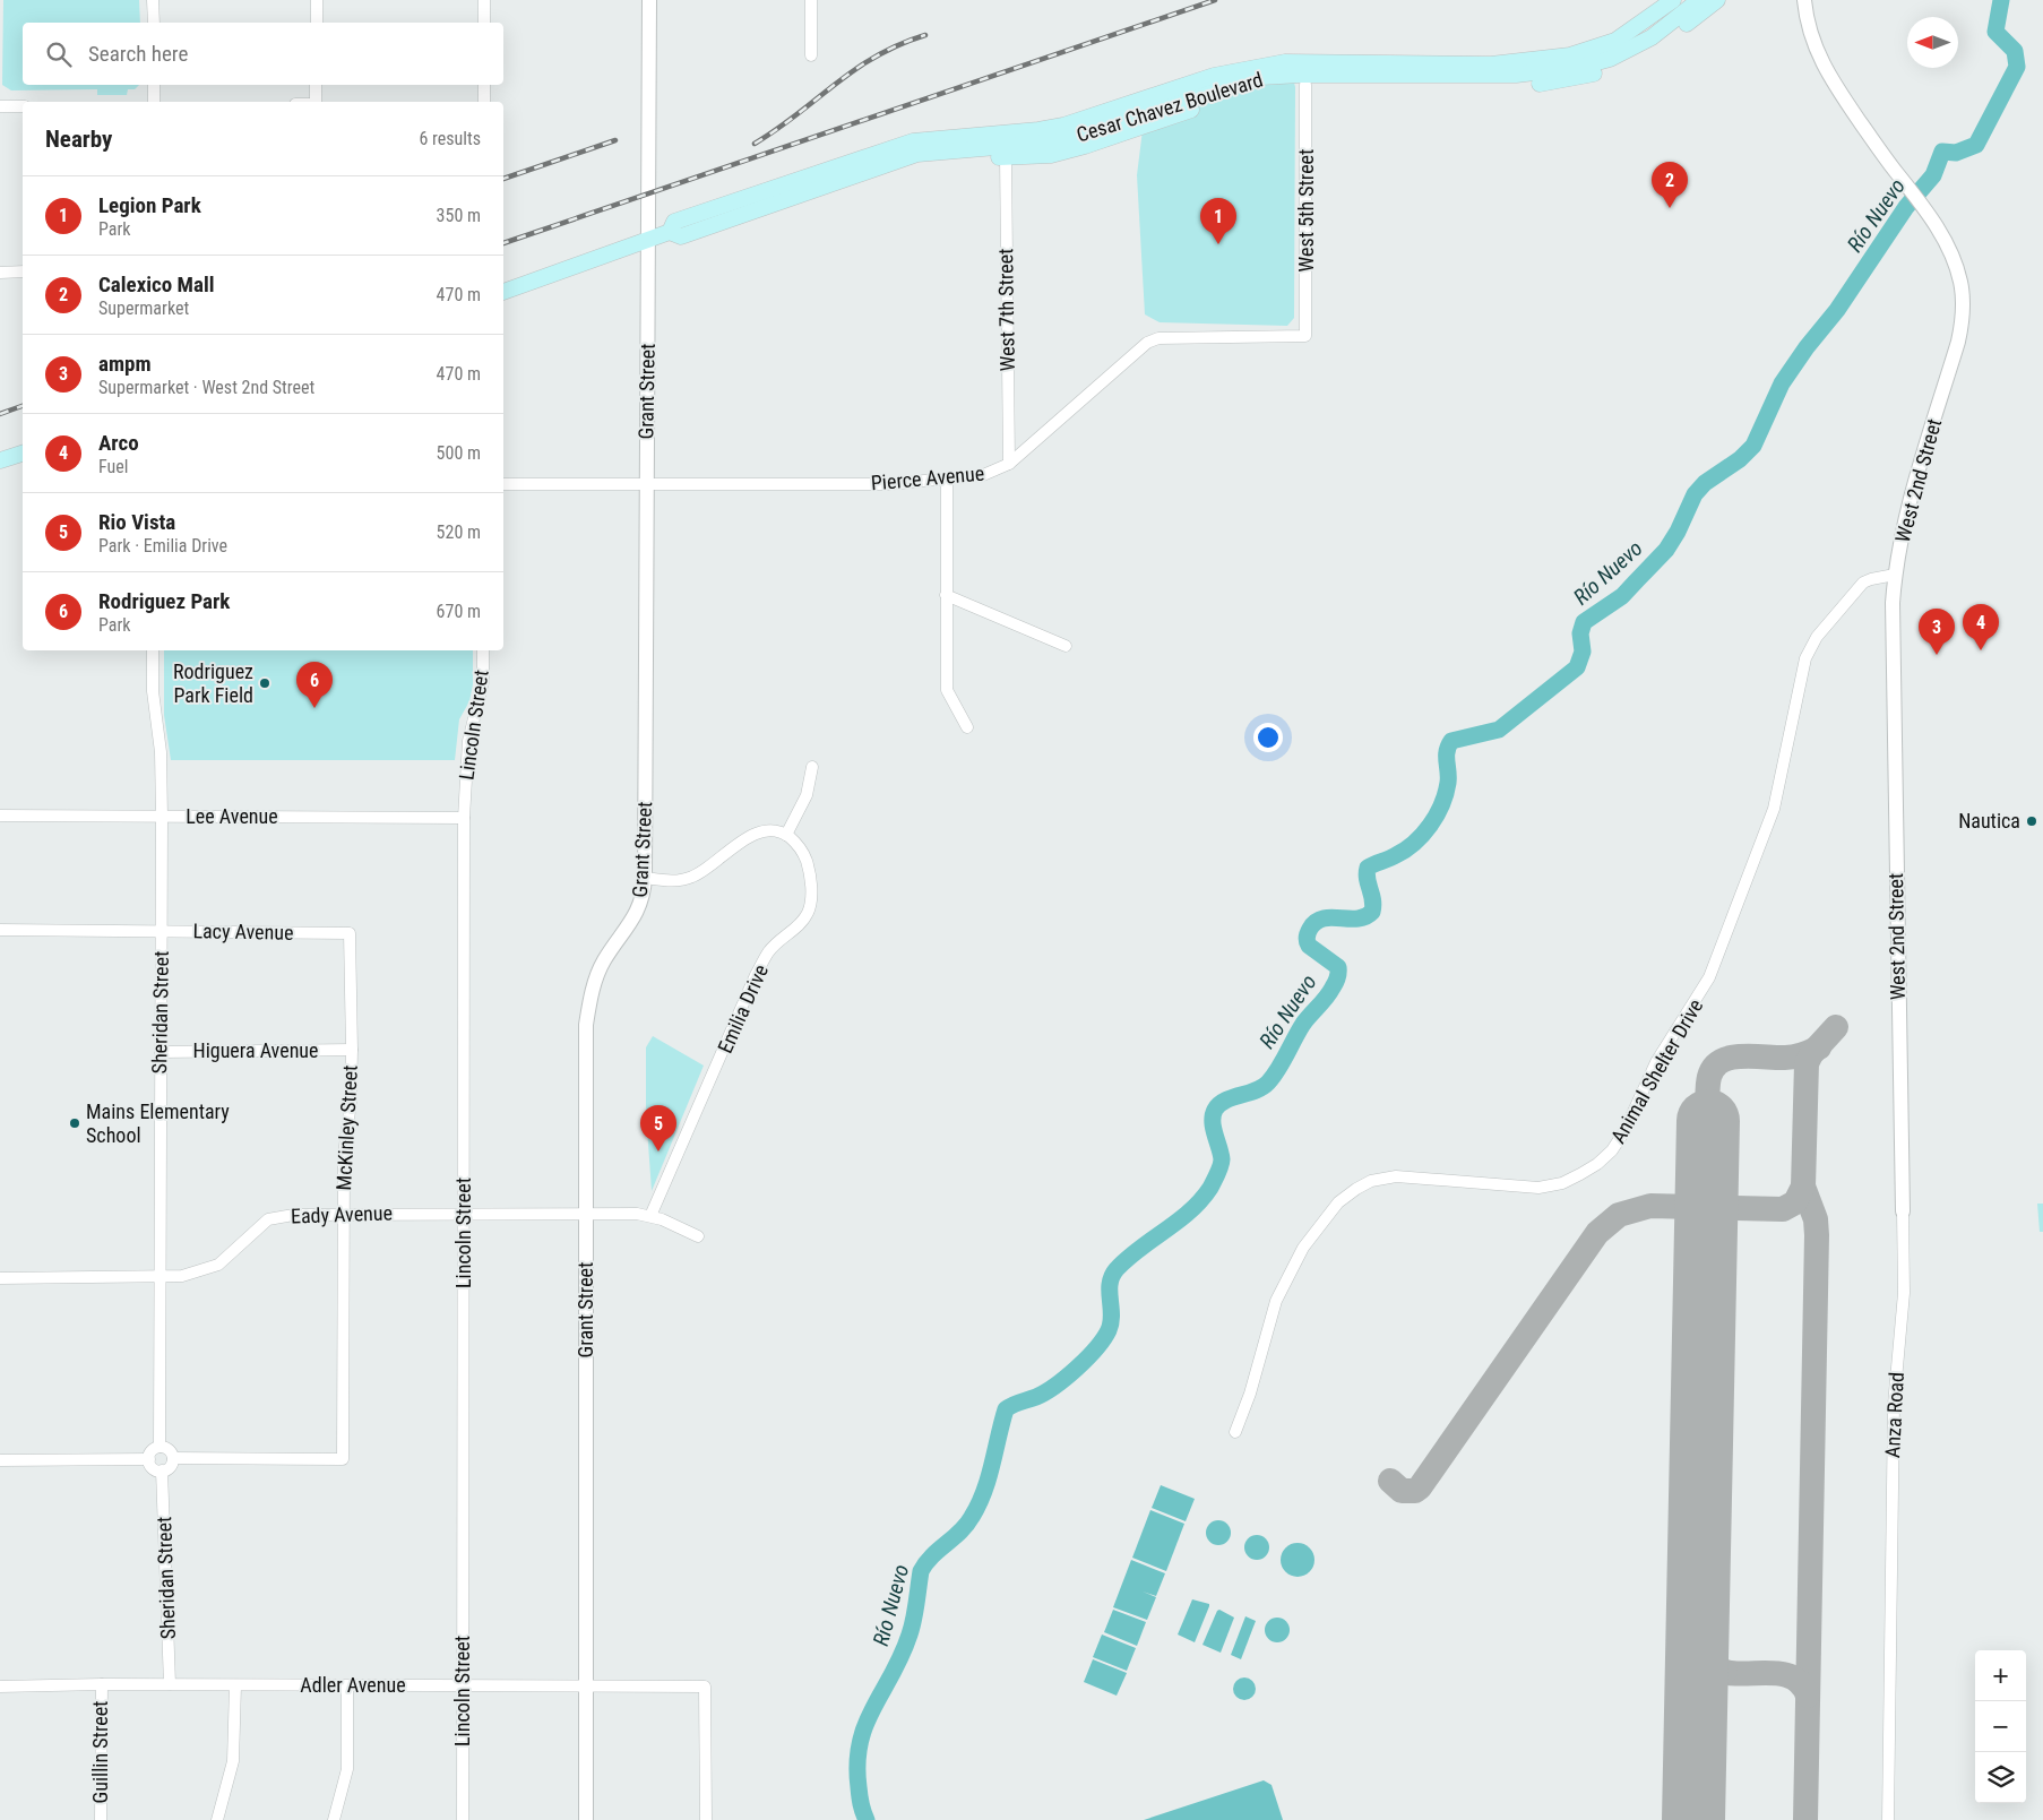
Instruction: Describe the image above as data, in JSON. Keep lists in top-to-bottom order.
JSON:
{
  "streets": {
    "main road": ["Cesar Chavez Boulevard"],
    "street": [
      "West 5th Street",
      "West 7th Street",
      "Grant Street",
      "Pierce Avenue",
      "West 2nd Street",
      "Lincoln Street",
      "Lee Avenue",
      "Lacy Avenue",
      "Emilia Drive",
      "Sheridan Street",
      "Higuera Avenue",
      "Animal Shelter Drive",
      "McKinley Street",
      "Eady Avenue",
      "Anza Road",
      "Adler Avenue",
      "Guillin Street"
    ]
  },
  "crossings": [
    ["Cesar Chavez Boulevard", "Grant Street"],
    ["West 5th Street", "Pierce Avenue"],
    ["West 7th Street", "Pierce Avenue"],
    ["Grant Street", "Pierce Avenue"],
    ["Grant Street", "Eady Avenue"],
    ["Grant Street", "Adler Avenue"],
    ["West 2nd Street", "Animal Shelter Drive"],
    ["West 2nd Street", "Anza Road"],
    ["Lincoln Street", "Lee Avenue"],
    ["Lincoln Street", "Eady Avenue"],
    ["Lincoln Street", "Adler Avenue"],
    ["Lee Avenue", "Sheridan Street"],
    ["Lacy Avenue", "Sheridan Street"],
    ["Lacy Avenue", "McKinley Street"],
    ["Emilia Drive", "Eady Avenue"],
    ["Sheridan Street", "Higuera Avenue"],
    ["Sheridan Street", "McKinley Street"],
    ["Sheridan Street", "Eady Avenue"],
    ["Sheridan Street", "Adler Avenue"],
    ["Higuera Avenue", "McKinley Street"],
    ["McKinley Street", "Eady Avenue"],
    ["Adler Avenue", "Guillin Street"]
  ],
  "water": ["Río Nuevo"],
  "places": ["Rodriguez Park Field", "Nautica", "Mains Elementary School"],
  "north": "left",
  "page": {
    "search": "Search here",
    "heading": ["Nearby", "6 results"],
    "pins": [
      "2",
      "1",
      "4",
      "3",
      "6",
      "5"
    ],
    "list": [
      {
        "mark": "1",
        "name": "Legion Park",
        "note": "Park",
        "value": "350 m"
      },
      {
        "mark": "2",
        "name": "Calexico Mall",
        "note": "Supermarket",
        "value": "470 m"
      },
      {
        "mark": "3",
        "name": "ampm",
        "note": "Supermarket · West 2nd Street",
        "value": "470 m"
      },
      {
        "mark": "4",
        "name": "Arco",
        "note": "Fuel",
        "value": "500 m"
      },
      {
        "mark": "5",
        "name": "Rio Vista",
        "note": "Park · Emilia Drive",
        "value": "520 m"
      },
      {
        "mark": "6",
        "name": "Rodriguez Park",
        "note": "Park",
        "value": "670 m"
      }
    ],
    "map_buttons": ["+", "−"]
  }
}
